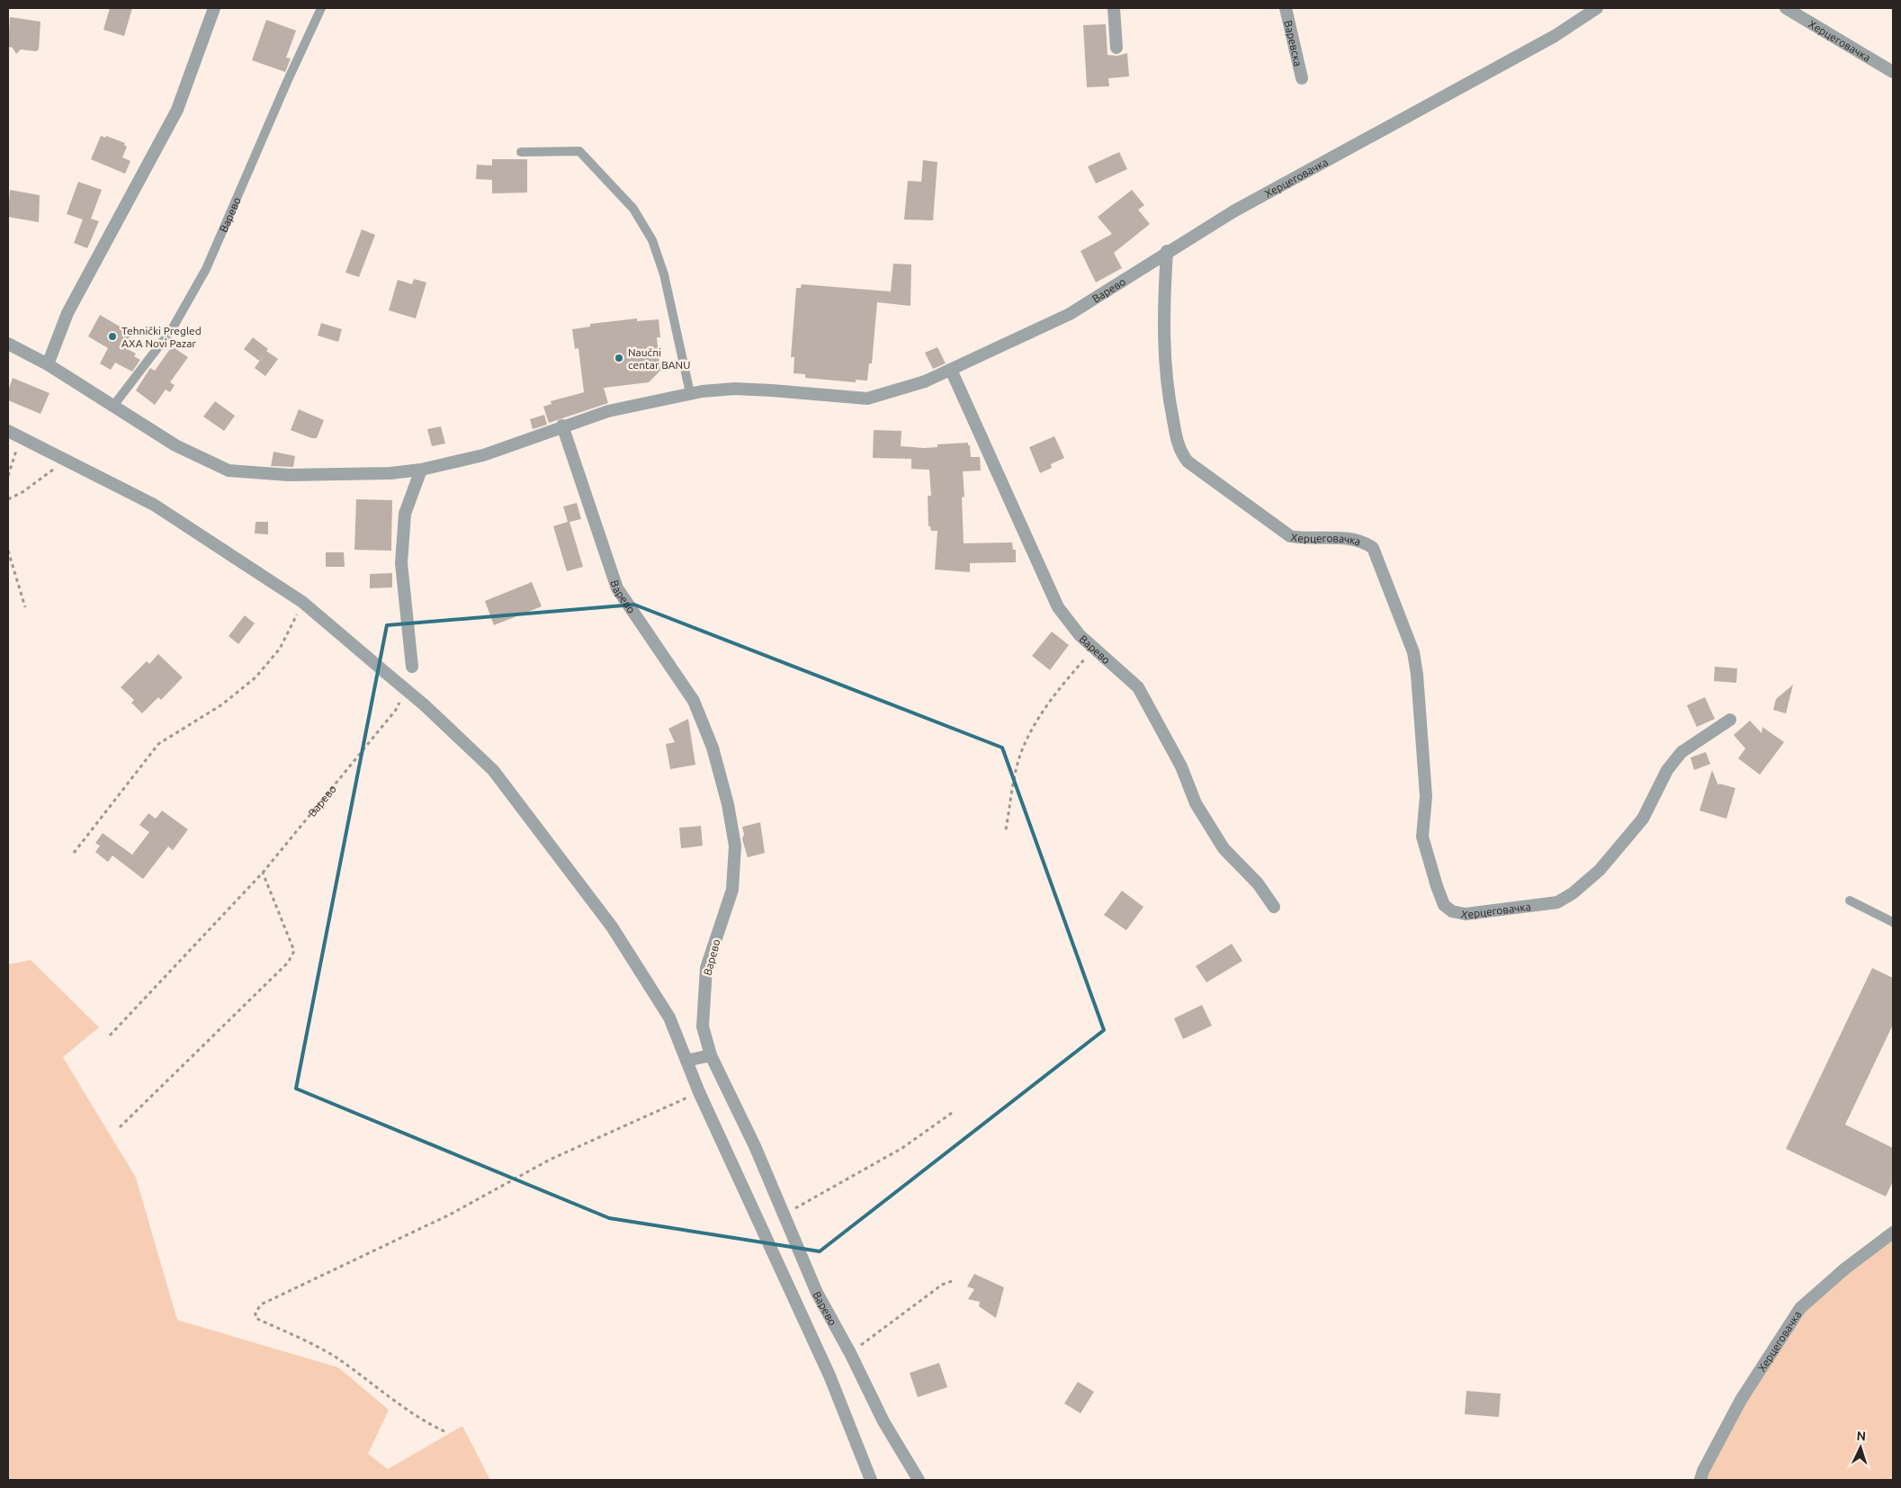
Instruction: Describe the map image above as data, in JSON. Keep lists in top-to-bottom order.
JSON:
{
  "streets": {
    "street": ["Херцеговачка", "Варевска", "Варево"]
  },
  "crossings": [
    ["Херцеговачка", "Варево"]
  ],
  "places": ["Tehnički Pregled AXA Novi Pazar", "Naučni centar BANU"],
  "north": "top"
}
